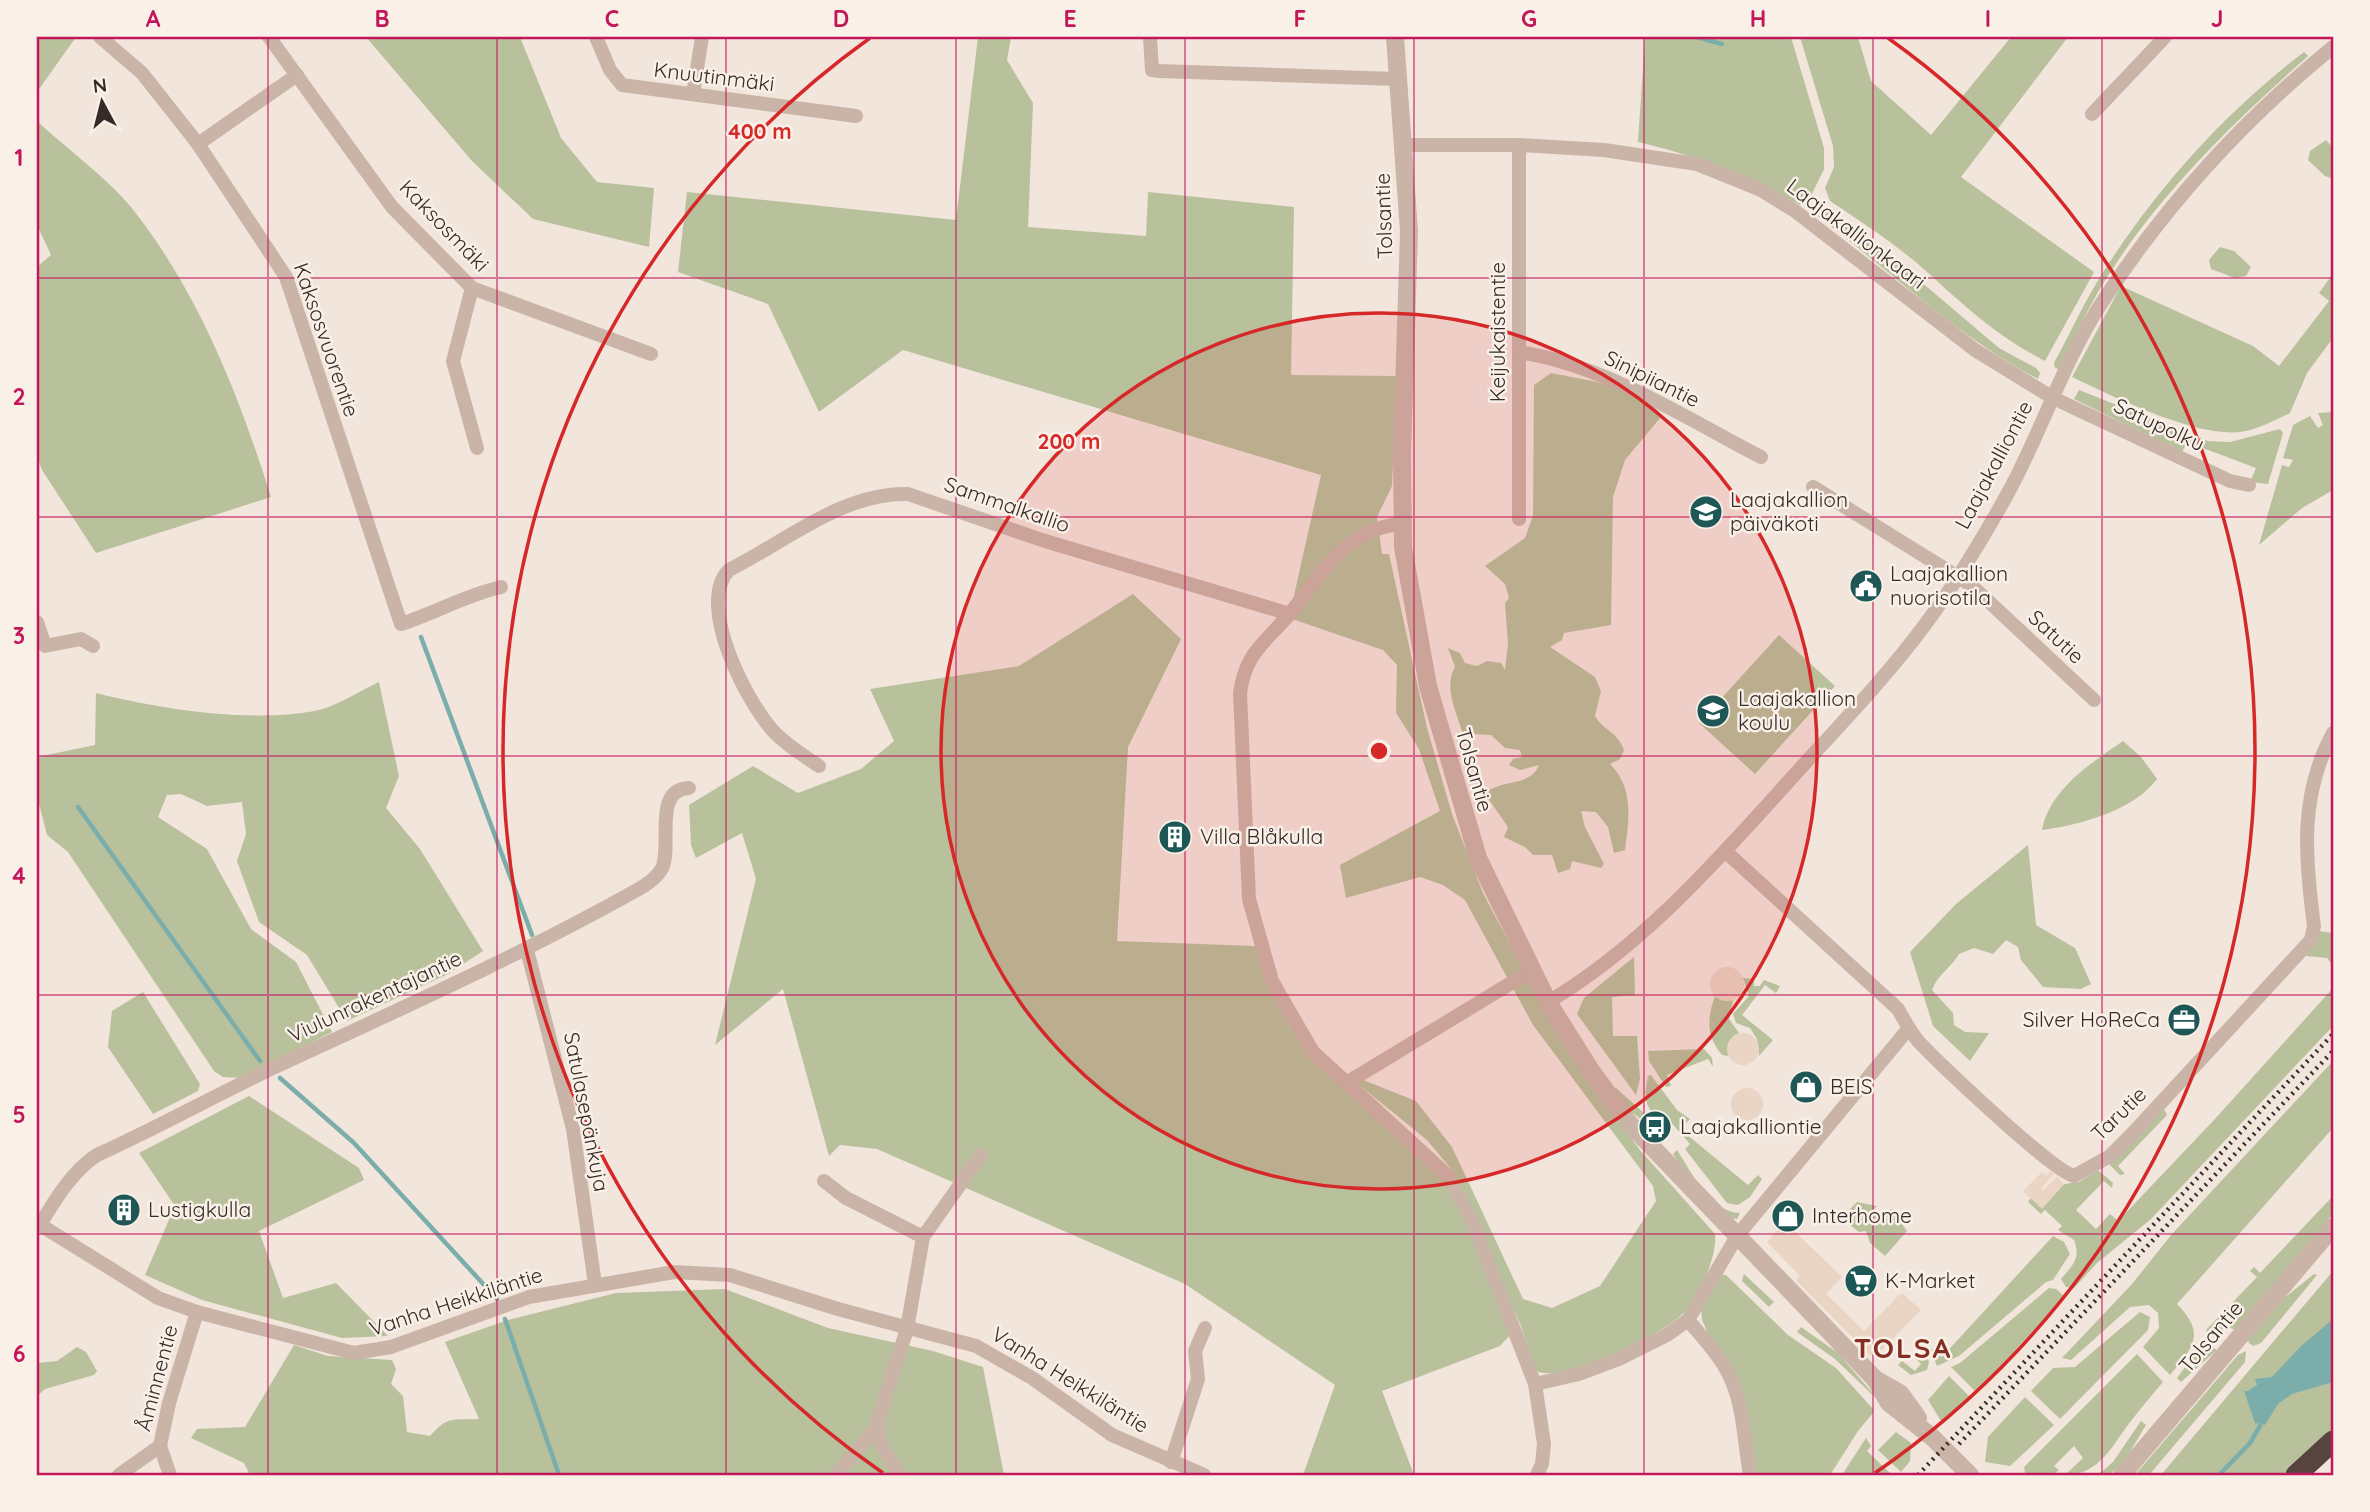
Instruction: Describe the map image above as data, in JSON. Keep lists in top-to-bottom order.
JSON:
{
  "streets": {
    "street": [
      "Knuutinmäki",
      "Tolsantie",
      "Kaksosmäki",
      "Laajakallionkaari",
      "Keijukaistentie",
      "Kaksosvuorentie",
      "Sinipiiantie",
      "Satupolku",
      "Laajakalliontie",
      "Sammalkallio",
      "Satutie",
      "Viulunrakentajantie",
      "Satulasepänkuja",
      "Tarutie",
      "Vanha Heikkiläntie",
      "Åminnentie"
    ]
  },
  "crossings": [
    ["Tolsantie", "Laajakallionkaari"],
    ["Tolsantie", "Laajakalliontie"],
    ["Laajakallionkaari", "Keijukaistentie"],
    ["Laajakallionkaari", "Satupolku"],
    ["Laajakallionkaari", "Laajakalliontie"],
    ["Keijukaistentie", "Sinipiiantie"],
    ["Satupolku", "Laajakalliontie"],
    ["Laajakalliontie", "Satutie"],
    ["Laajakalliontie", "Tarutie"],
    ["Viulunrakentajantie", "Satulasepänkuja"],
    ["Viulunrakentajantie", "Vanha Heikkiläntie"],
    ["Satulasepänkuja", "Vanha Heikkiläntie"],
    ["Vanha Heikkiläntie", "Åminnentie"]
  ],
  "districts": ["TOLSA"],
  "places": {
    "school or university": ["Laajakallion päiväkoti", "Laajakallion koulu"],
    "public building": ["Laajakallion nuorisotila"],
    "building": ["Villa Blåkulla", "Lustigkulla"],
    "office": ["Silver HoReCa"],
    "shop": ["BEIS", "Interhome"],
    "bus stop": ["Laajakalliontie"],
    "supermarket": ["K-Market"]
  },
  "north": "top",
  "grid": {
    "columns": [
      "A",
      "B",
      "C",
      "D",
      "E",
      "F",
      "G",
      "H",
      "I",
      "J"
    ],
    "rows": [
      "1",
      "2",
      "3",
      "4",
      "5",
      "6"
    ]
  },
  "rings": ["400 m", "200 m"]
}
